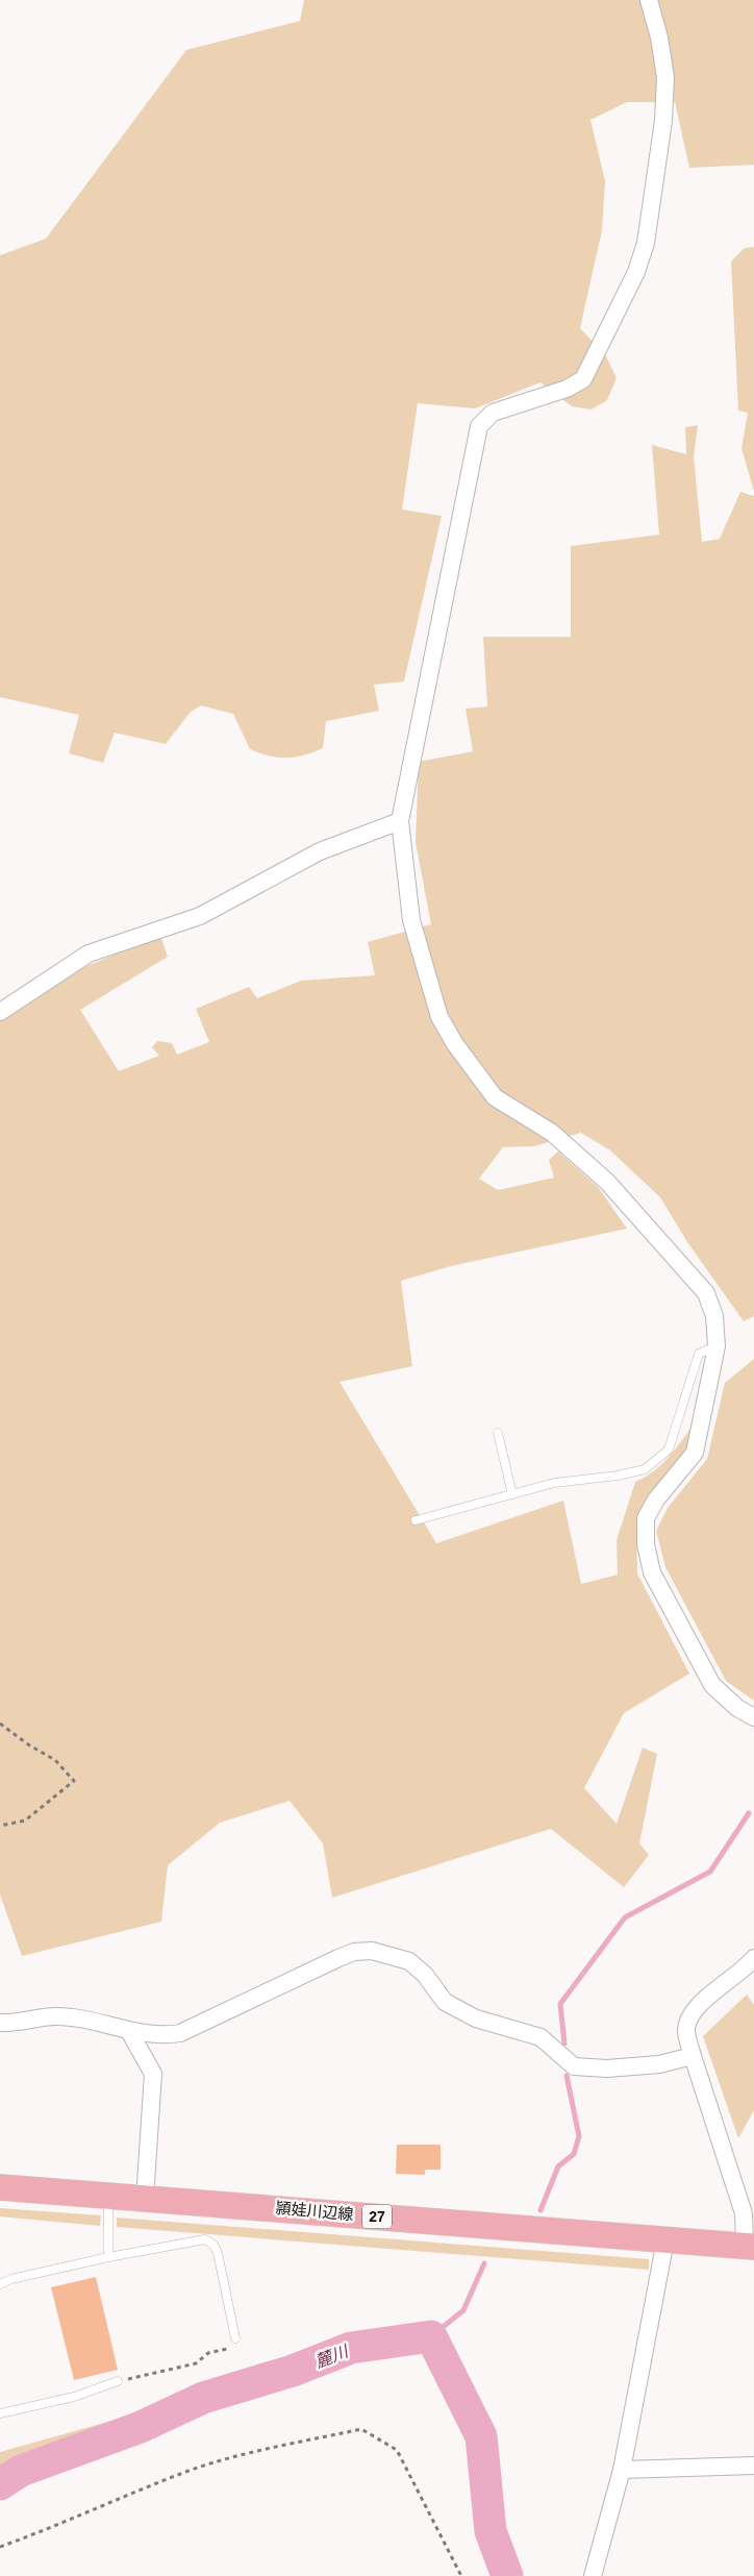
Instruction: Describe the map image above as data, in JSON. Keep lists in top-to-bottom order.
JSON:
{
  "streets": {
    "main road": ["頴娃川辺線", "27"]
  },
  "water": ["麓川"]
}
